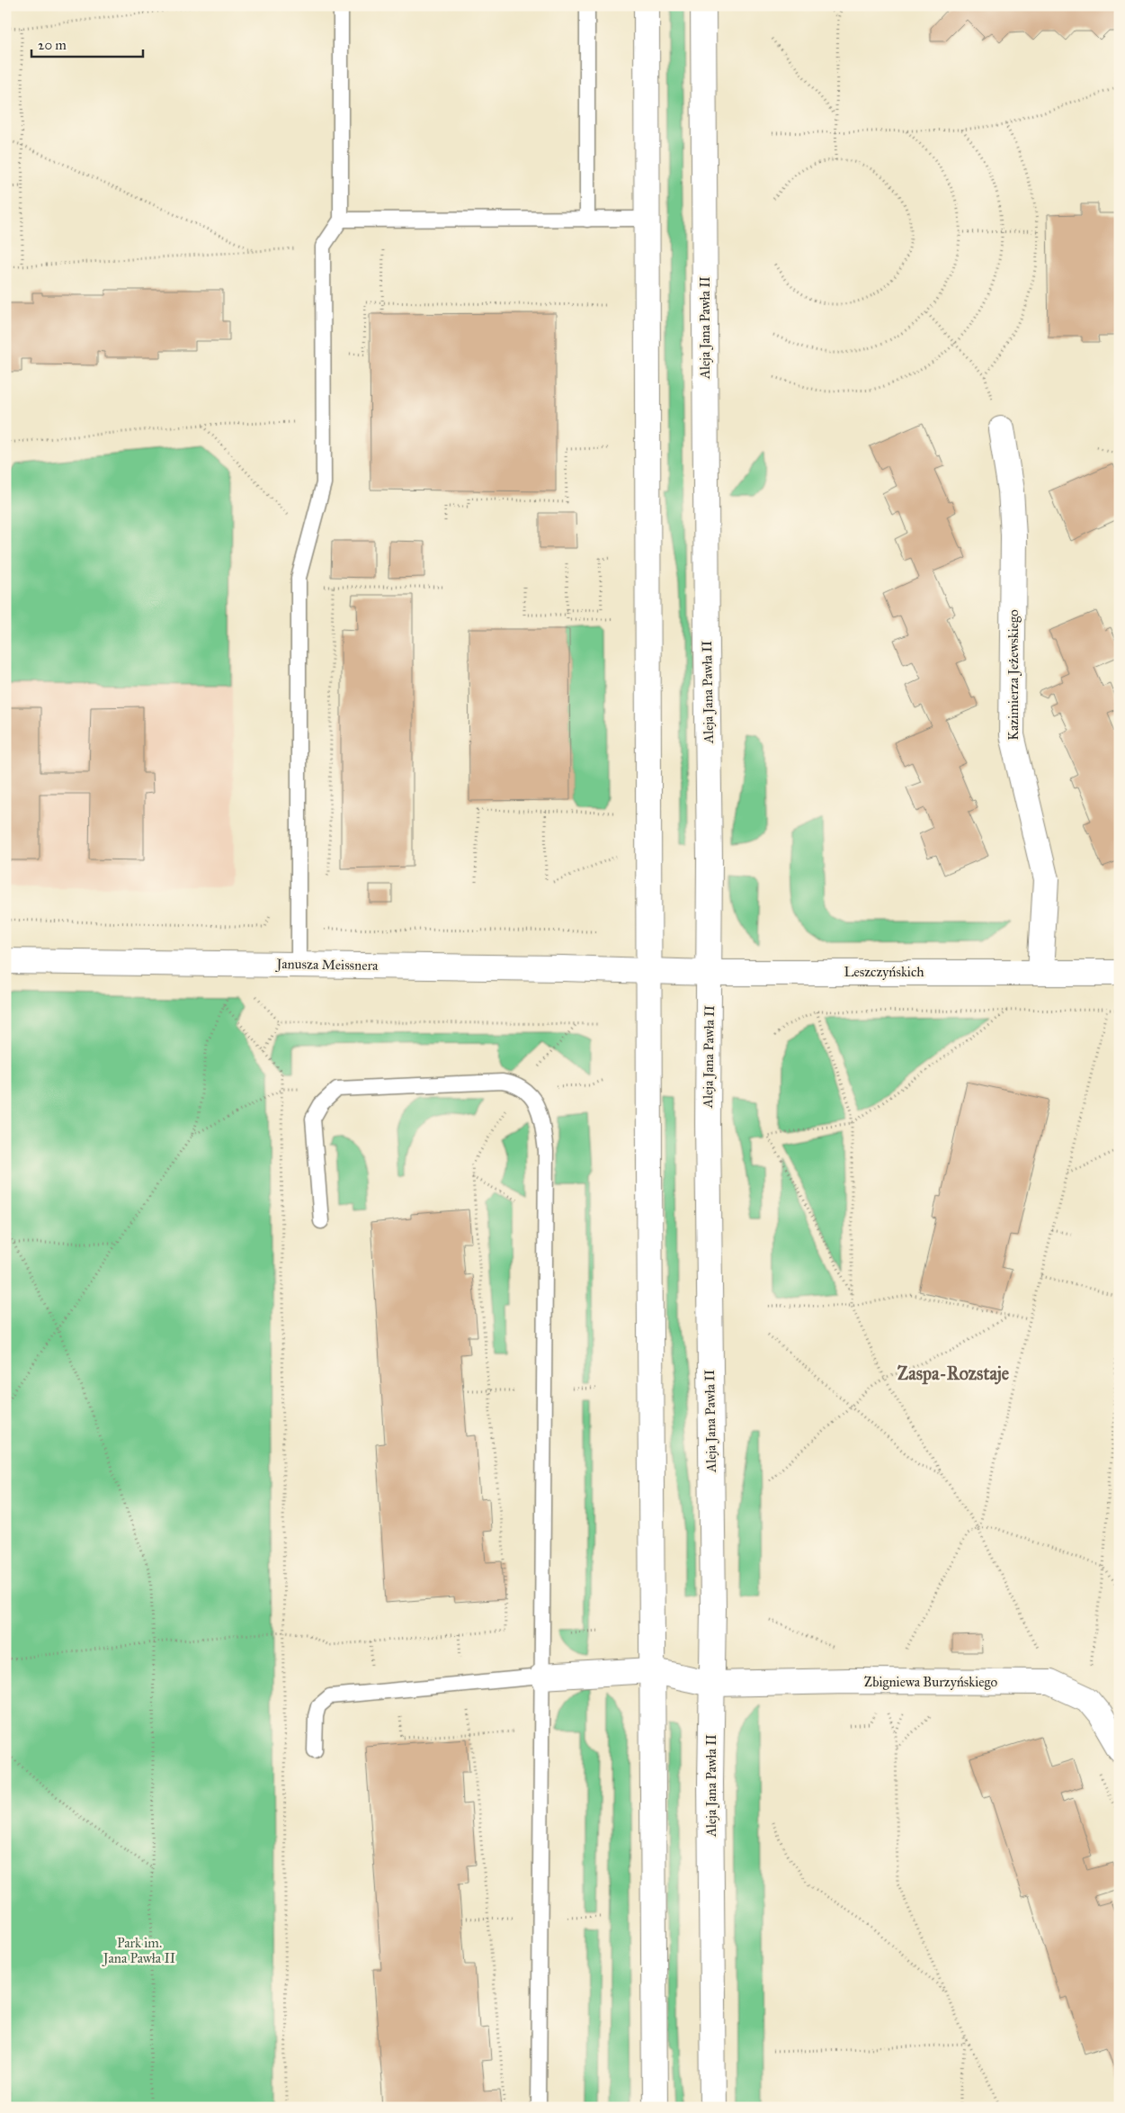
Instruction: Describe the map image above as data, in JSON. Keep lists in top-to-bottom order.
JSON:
{
  "streets": {
    "main road": [
      "Aleja Jana Pawła II",
      "Kazimierza Jeżewskiego",
      "Janusza Meissnera",
      "Leszczyńskich",
      "Zbigniewa Burzyńskiego"
    ]
  },
  "crossings": [
    ["Aleja Jana Pawła II", "Leszczyńskich"],
    ["Aleja Jana Pawła II", "Zbigniewa Burzyńskiego"],
    ["Kazimierza Jeżewskiego", "Leszczyńskich"],
    ["Janusza Meissnera", "Leszczyńskich"]
  ],
  "districts": ["Zaspa-Rozstaje"],
  "parks": ["Park im. Jana Pawła II"],
  "scale_bar": "20 m"
}
